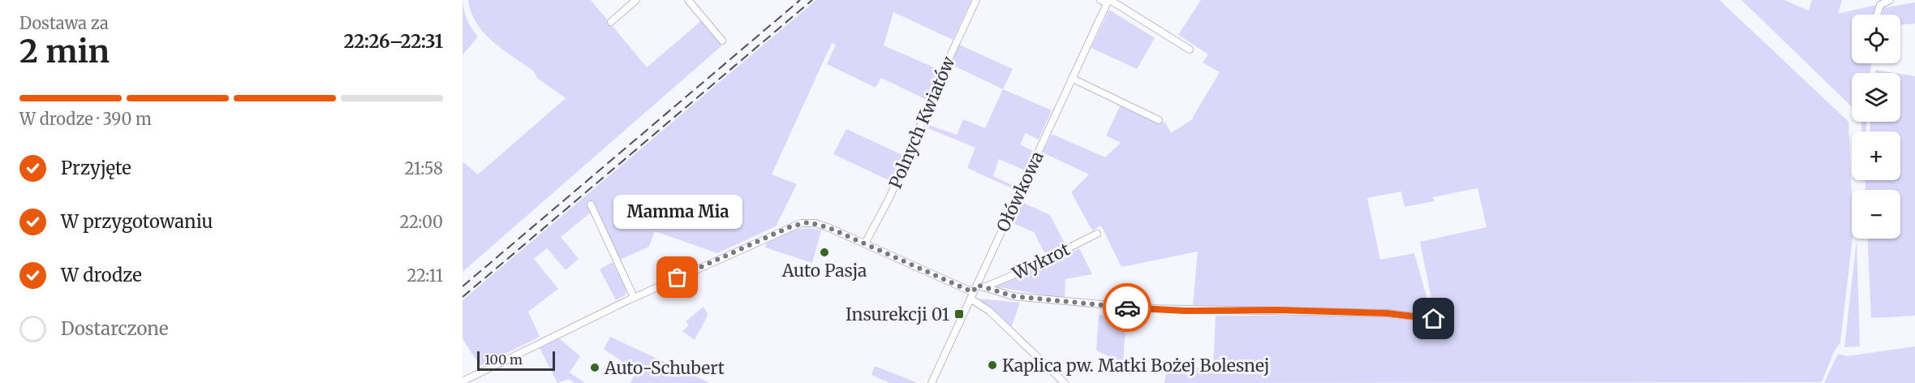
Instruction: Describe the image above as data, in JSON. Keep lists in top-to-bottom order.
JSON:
{
  "streets": {
    "street": ["Polnych Kwiatów", "Ołówkowa", "Wykrot"]
  },
  "places": {
    "other": [
      "Auto Pasja",
      "Mamma Mia",
      "Kaplica pw. Matki Bożej Bolesnej",
      "Auto-Schubert"
    ],
    "transit": ["Insurekcji 01"]
  },
  "scale_bar": "100 m",
  "page": {
    "heading": ["2 min", "Dostawa za", "22:26–22:31"],
    "map_buttons": ["+", "−"],
    "bar": "W drodze · 390 m",
    "list": [
      ["Przyjęte", "21:58"],
      ["W przygotowaniu", "22:00"],
      ["W drodze", "22:11"],
      "Dostarczone"
    ],
    "bubble": "Mamma Mia",
    "scale": "100 m"
  }
}
